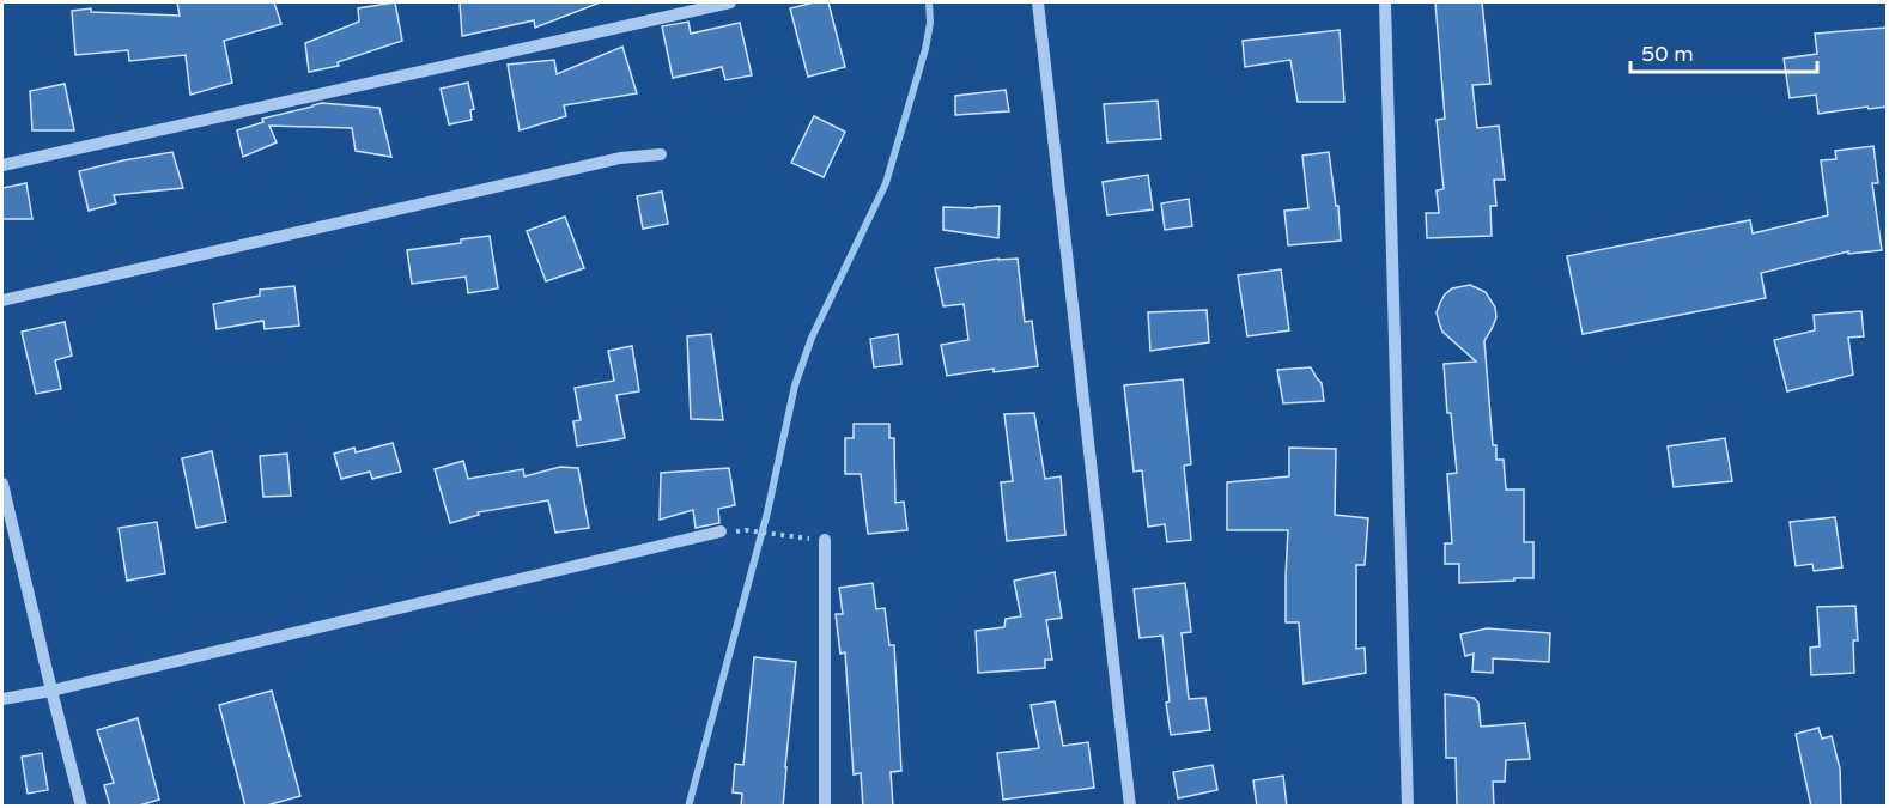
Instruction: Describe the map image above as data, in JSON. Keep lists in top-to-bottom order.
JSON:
{
  "scale_bar": "50 m"
}
